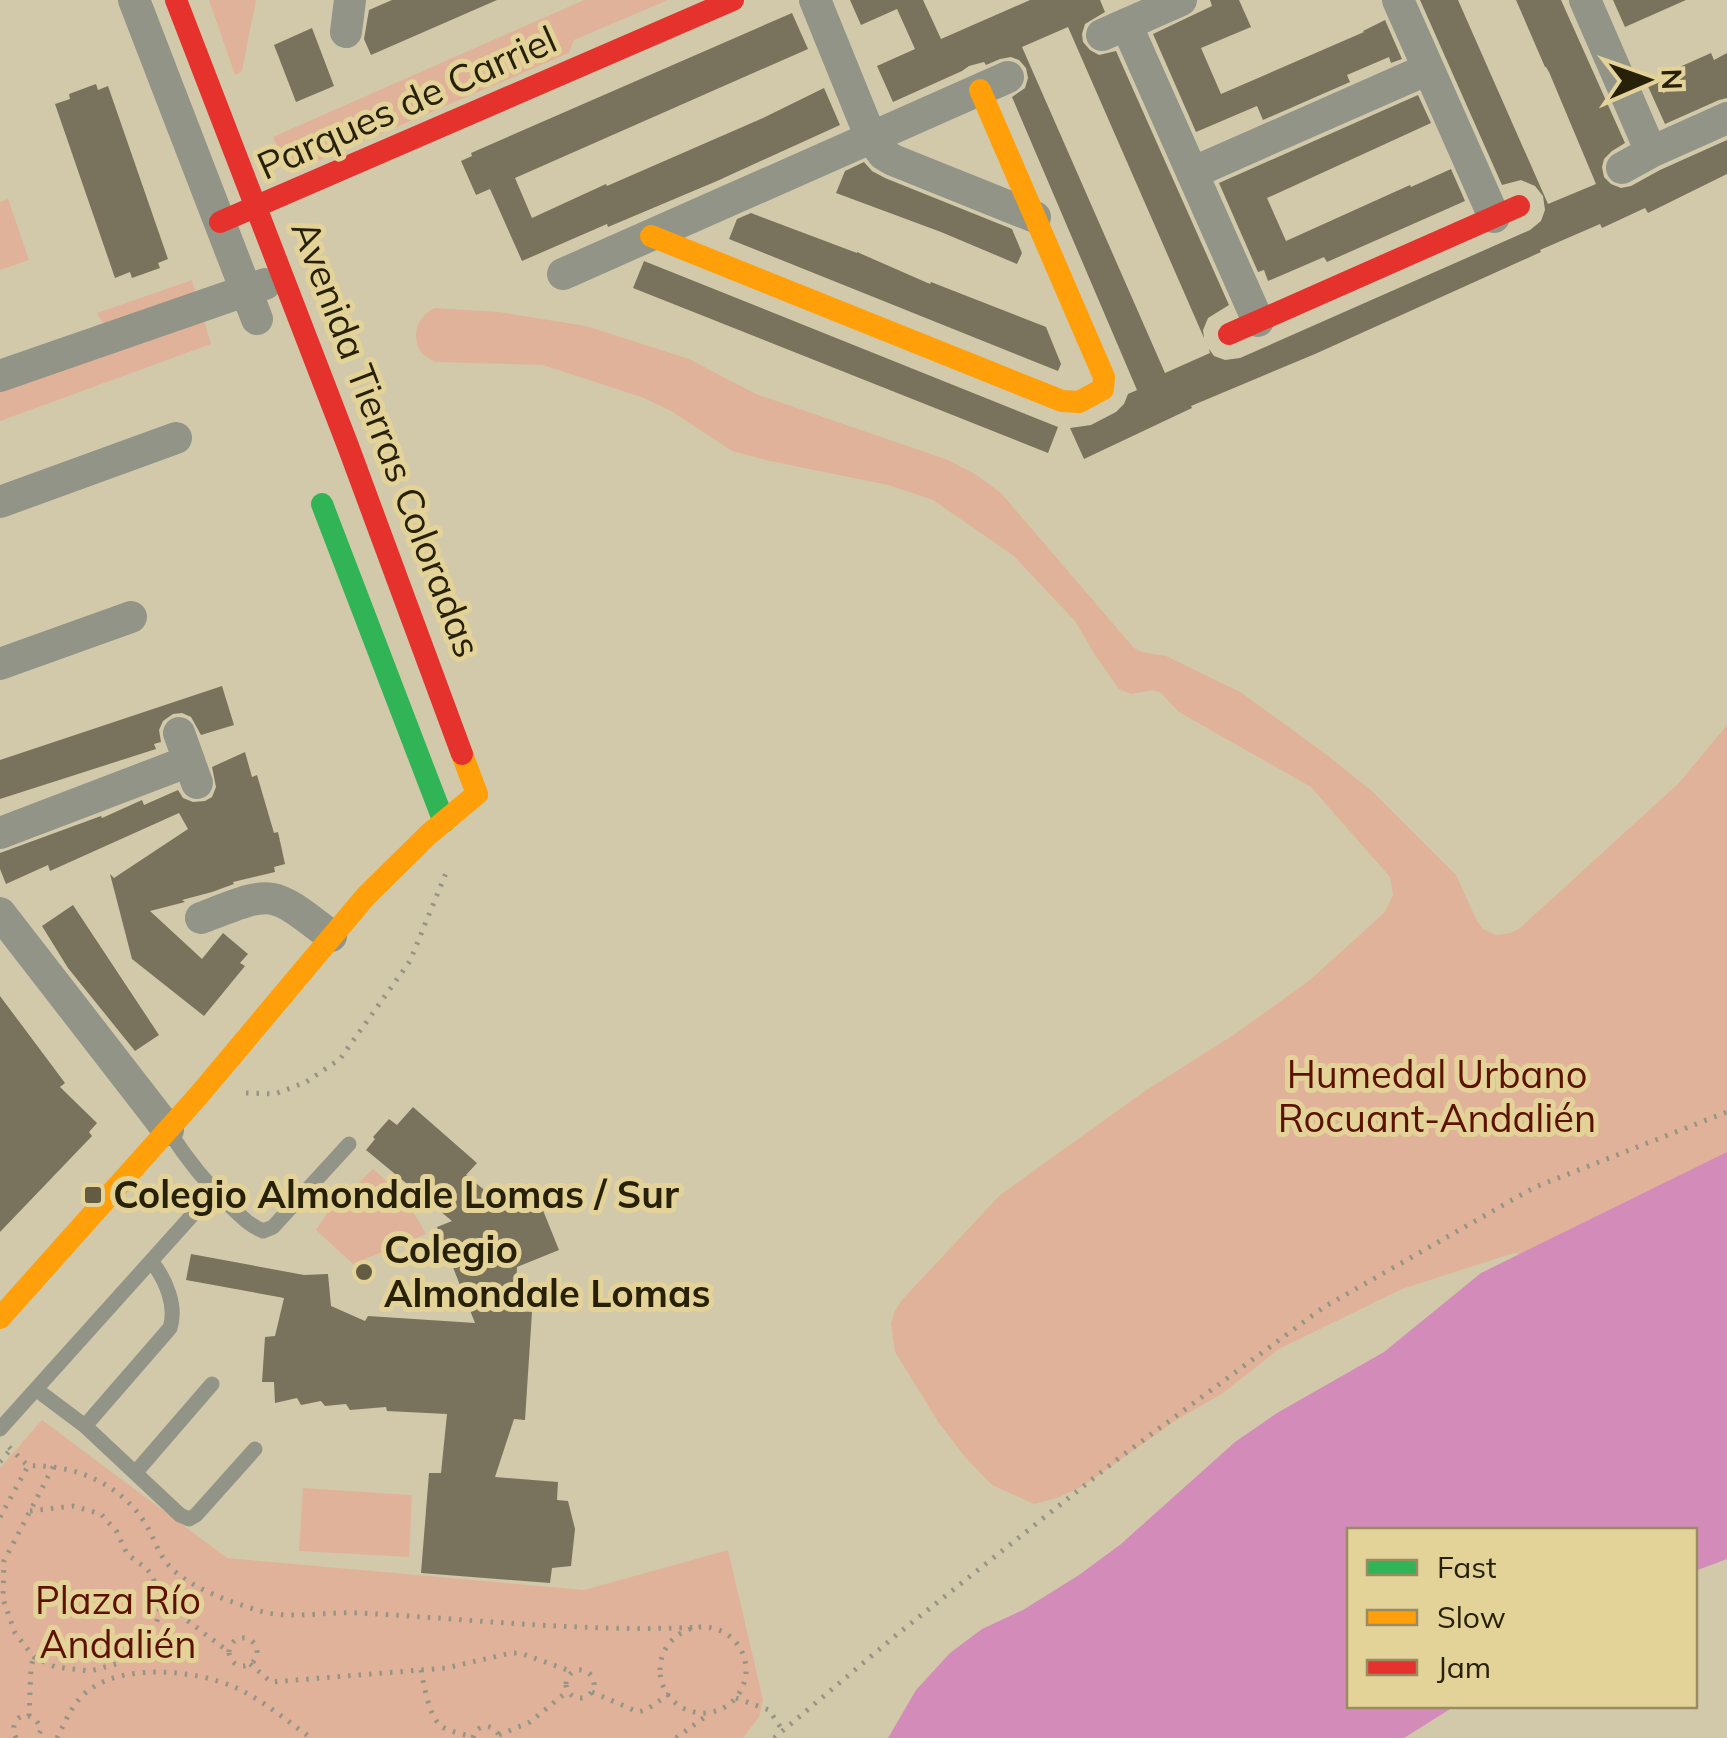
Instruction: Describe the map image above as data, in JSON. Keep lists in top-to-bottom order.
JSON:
{
  "streets": {
    "street": ["Parques de Carriel", "Avenida Tierras Coloradas"]
  },
  "crossings": [
    ["Parques de Carriel", "Avenida Tierras Coloradas"]
  ],
  "parks": ["Humedal Urbano Rocuant-Andalién", "Plaza Río Andalién"],
  "places": {
    "transit": ["Colegio Almondale Lomas / Sur"],
    "other": ["Colegio Almondale Lomas"]
  },
  "legend": ["Fast", "Slow", "Jam"],
  "north": "right"
}
